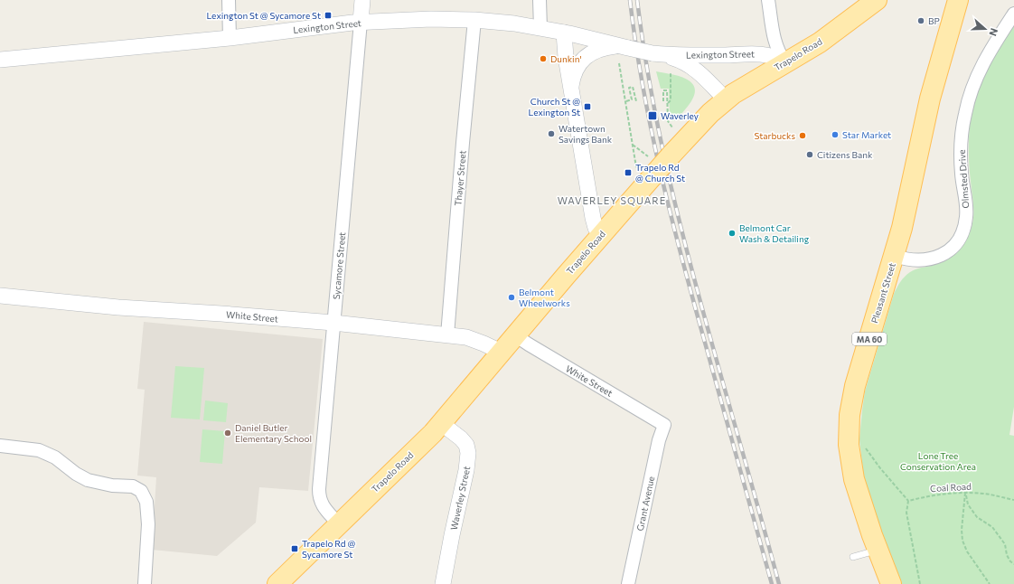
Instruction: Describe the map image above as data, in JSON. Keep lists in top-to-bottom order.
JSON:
{
  "streets": {
    "main road": ["Trapelo Road", "Pleasant Street", "MA 60"],
    "street": [
      "Lexington Street",
      "Thayer Street",
      "Olmsted Drive",
      "Sycamore Street",
      "White Street",
      "Waverley Street",
      "Grant Avenue"
    ],
    "path": ["Coal Road"]
  },
  "crossings": [
    ["Lexington Street", "Trapelo Road"],
    ["Lexington Street", "Thayer Street"],
    ["Lexington Street", "Sycamore Street"],
    ["Trapelo Road", "Sycamore Street"],
    ["Trapelo Road", "White Street"],
    ["Trapelo Road", "Waverley Street"],
    ["Thayer Street", "White Street"],
    ["Olmsted Drive", "Pleasant Street"],
    ["Sycamore Street", "White Street"],
    ["White Street", "Grant Avenue"]
  ],
  "districts": ["WAVERLEY SQUARE"],
  "parks": ["Lone Tree Conservation Area"],
  "places": {
    "transit": [
      "Lexington St @ Sycamore St",
      "Church St @ Lexington St",
      "Waverley",
      "Trapelo Rd @ Church St",
      "Trapelo Rd @ Sycamore St"
    ],
    "other": [
      "BP",
      "Dunkin'",
      "Watertown Savings Bank",
      "Star Market",
      "Starbucks",
      "Citizens Bank",
      "Belmont Car Wash & Detailing",
      "Belmont Wheelworks",
      "Daniel Butler Elementary School"
    ]
  },
  "north": "right"
}
